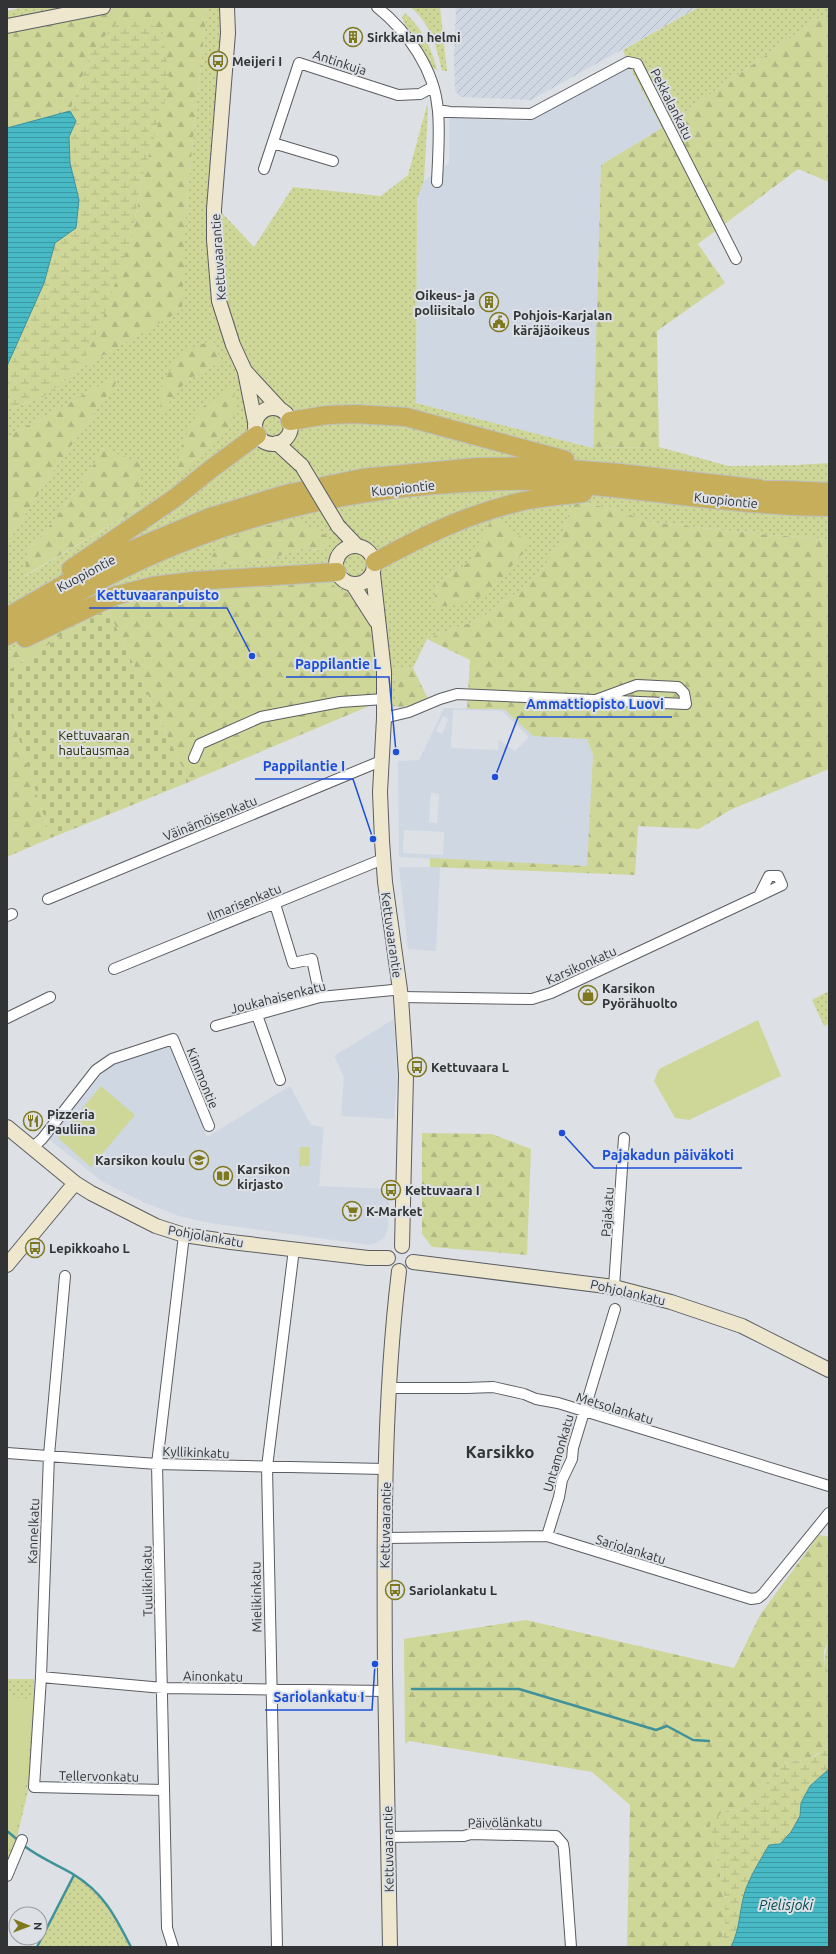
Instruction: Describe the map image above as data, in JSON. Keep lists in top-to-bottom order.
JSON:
{
  "streets": {
    "highway": ["Kuopiontie"],
    "street": [
      "Antinkuja",
      "Pekkalankatu",
      "Kettuvaarantie",
      "Väinämöisenkatu",
      "Ilmarisenkatu",
      "Karsikonkatu",
      "Joukahaisenkatu",
      "Kimmontie",
      "Pajakatu",
      "Pohjolankatu",
      "Metsolankatu",
      "Kyllikinkatu",
      "Untamonkatu",
      "Kannelkatu",
      "Sariolankatu",
      "Tuulikinkatu",
      "Mielikinkatu",
      "Ainonkatu",
      "Tellervonkatu",
      "Päivölänkatu"
    ]
  },
  "crossings": [
    ["Kettuvaarantie", "Väinämöisenkatu"],
    ["Kettuvaarantie", "Ilmarisenkatu"],
    ["Kettuvaarantie", "Karsikonkatu"],
    ["Kettuvaarantie", "Joukahaisenkatu"],
    ["Kettuvaarantie", "Pohjolankatu"],
    ["Kettuvaarantie", "Metsolankatu"],
    ["Kettuvaarantie", "Kyllikinkatu"],
    ["Kettuvaarantie", "Sariolankatu"],
    ["Kettuvaarantie", "Ainonkatu"],
    ["Kettuvaarantie", "Päivölänkatu"],
    ["Karsikonkatu", "Joukahaisenkatu"],
    ["Kimmontie", "Pohjolankatu"],
    ["Pajakatu", "Pohjolankatu"],
    ["Pohjolankatu", "Tuulikinkatu"],
    ["Pohjolankatu", "Mielikinkatu"],
    ["Metsolankatu", "Untamonkatu"],
    ["Kyllikinkatu", "Kannelkatu"],
    ["Kyllikinkatu", "Tuulikinkatu"],
    ["Kyllikinkatu", "Mielikinkatu"],
    ["Untamonkatu", "Sariolankatu"],
    ["Kannelkatu", "Ainonkatu"],
    ["Kannelkatu", "Tellervonkatu"],
    ["Tuulikinkatu", "Ainonkatu"],
    ["Tuulikinkatu", "Tellervonkatu"],
    ["Mielikinkatu", "Ainonkatu"]
  ],
  "districts": ["Karsikko"],
  "water": ["Pielisjoki"],
  "parks": ["Kettuvaaran hautausmaa"],
  "places": {
    "building": ["Sirkkalan helmi", "Oikeus- ja poliisitalo"],
    "bus stop": [
      "Meijeri I",
      "Kettuvaara L",
      "Kettuvaara I",
      "Lepikkoaho L",
      "Sariolankatu L"
    ],
    "public building": ["Pohjois-Karjalan käräjäoikeus"],
    "other": [
      "Kettuvaaranpuisto",
      "Pappilantie L",
      "Ammattiopisto Luovi",
      "Pappilantie I",
      "Pajakadun päiväkoti",
      "Sariolankatu I"
    ],
    "shop": ["Karsikon Pyörähuolto"],
    "restaurant": ["Pizzeria Pauliina"],
    "school or university": ["Karsikon koulu"],
    "library": ["Karsikon kirjasto"],
    "supermarket": ["K-Market"]
  },
  "north": "right"
}
